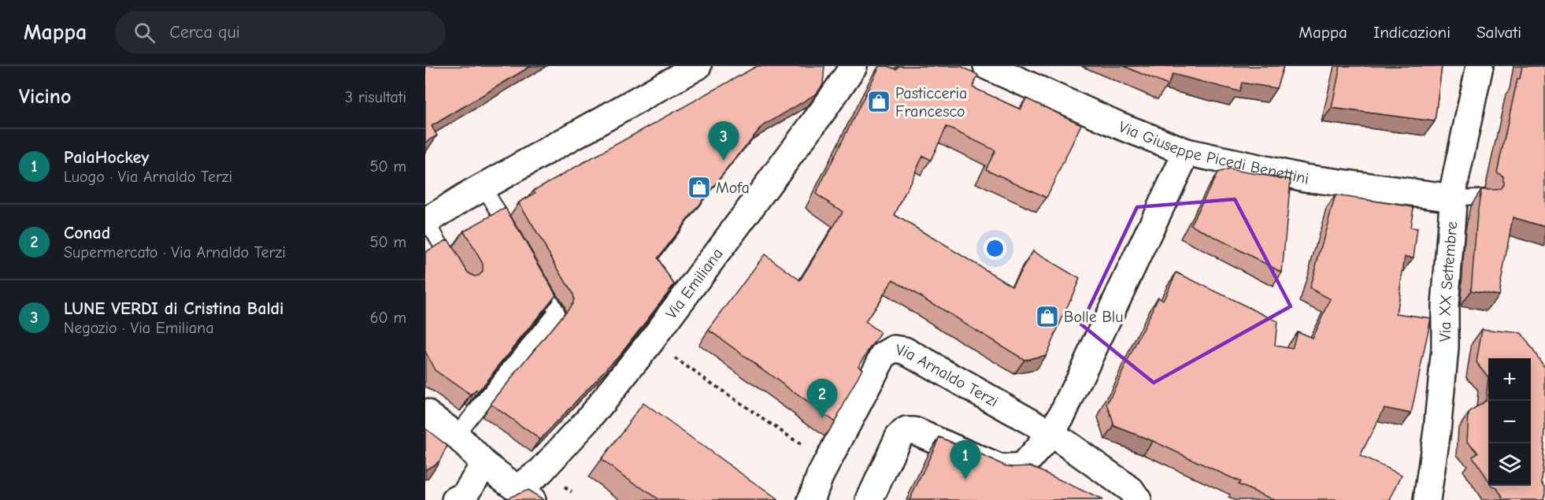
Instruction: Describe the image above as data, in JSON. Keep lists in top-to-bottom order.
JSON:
{
  "streets": {
    "street": [
      "Via Giuseppe Picedi Benettini",
      "Via XX Settembre",
      "Via Emiliana",
      "Via Arnaldo Terzi"
    ]
  },
  "crossings": [
    ["Via Giuseppe Picedi Benettini", "Via XX Settembre"]
  ],
  "places": {
    "shop": ["Pasticceria Francesco", "Mofa", "Bolle Blu"]
  },
  "page": {
    "header": "Mappa",
    "search": "Cerca qui",
    "nav": ["Mappa", "Indicazioni", "Salvati"],
    "heading": ["Vicino", "3 risultati"],
    "pins": ["3", "2", "1"],
    "list": [
      {
        "mark": "1",
        "name": "PalaHockey",
        "note": "Luogo · Via Arnaldo Terzi",
        "value": "50 m"
      },
      {
        "mark": "2",
        "name": "Conad",
        "note": "Supermercato · Via Arnaldo Terzi",
        "value": "50 m"
      },
      {
        "mark": "3",
        "name": "LUNE VERDI di Cristina Baldi",
        "note": "Negozio · Via Emiliana",
        "value": "60 m"
      }
    ],
    "map_buttons": ["+", "−"]
  }
}
